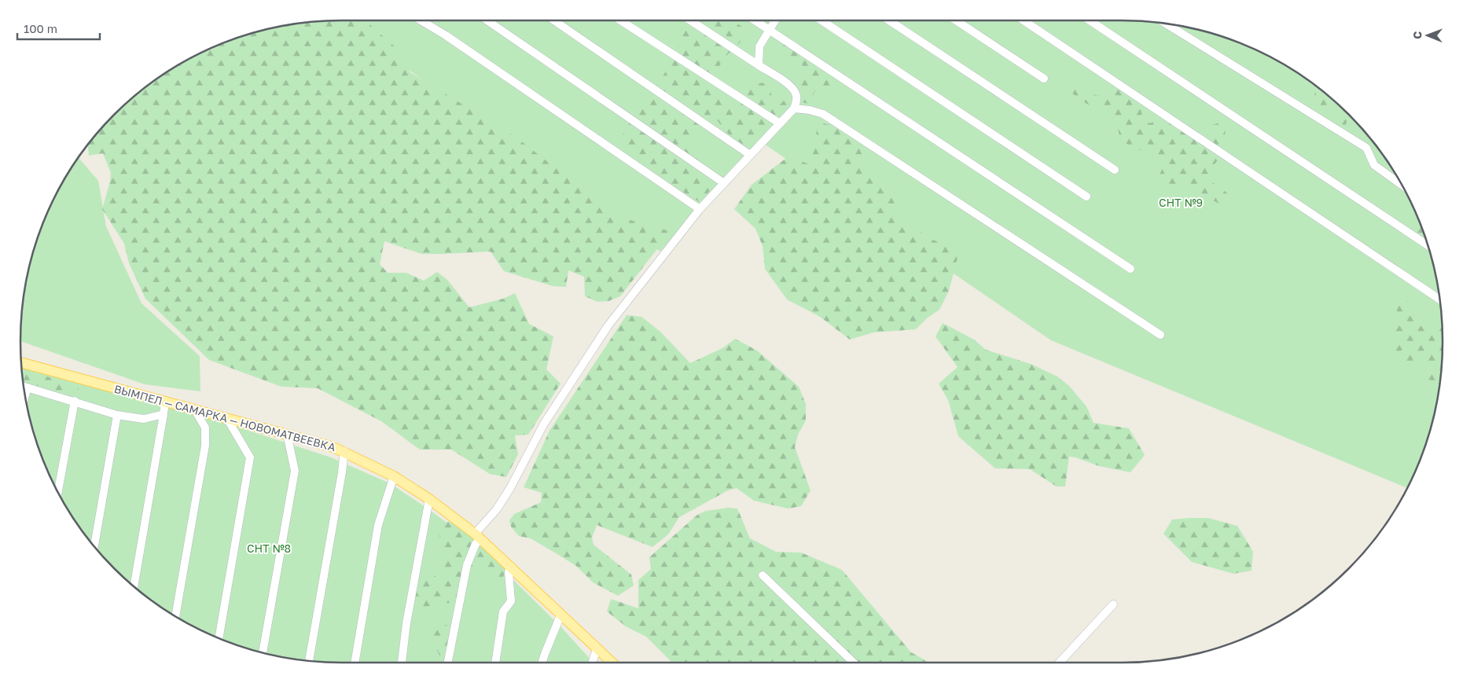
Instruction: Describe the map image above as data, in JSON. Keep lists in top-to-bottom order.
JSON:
{
  "streets": {
    "main road": ["ВЫМПЕЛ — САМАРКА — НОВОМАТВЕЕВКА"]
  },
  "parks": ["СНТ №9", "СНТ №8"],
  "scale_bar": "100 m",
  "north": "left"
}
